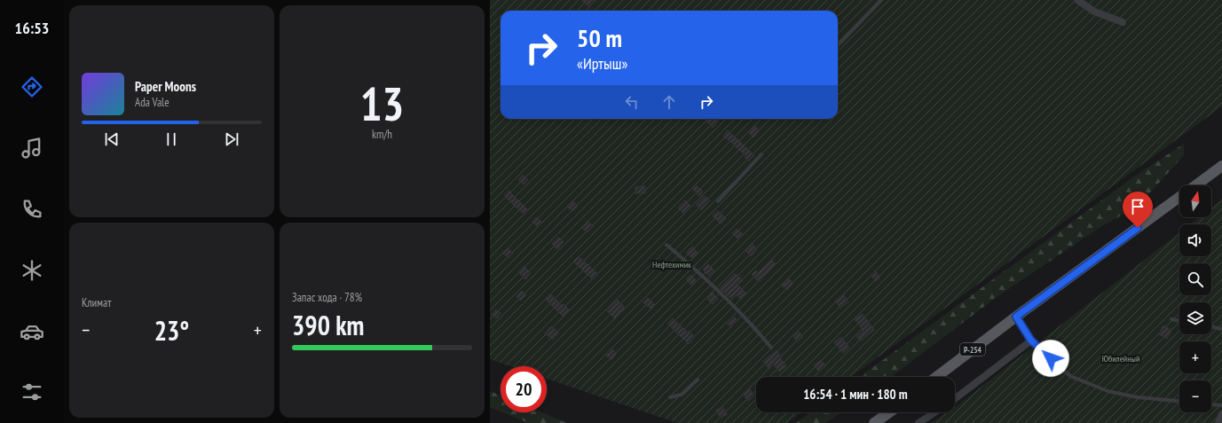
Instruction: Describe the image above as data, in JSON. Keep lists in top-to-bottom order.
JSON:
{
  "streets": {
    "main road": ["Р-254"]
  },
  "parks": ["Нефтехимик", "Юбилейный"],
  "north": "top",
  "page": {
    "tabs": "16:53",
    "tile": [
      ["13", "km/h"],
      "Климат",
      ["Запас хода · 78%", "390 km"]
    ],
    "turn": ["50 m", "«Иртыш»"],
    "song": ["Paper Moons", "Ada Vale"],
    "map_buttons": ["+", "−"],
    "heat": ["−", "23°", "+"],
    "limit": "20",
    "trip": "16:54 · 1 мин · 180 m"
  }
}
